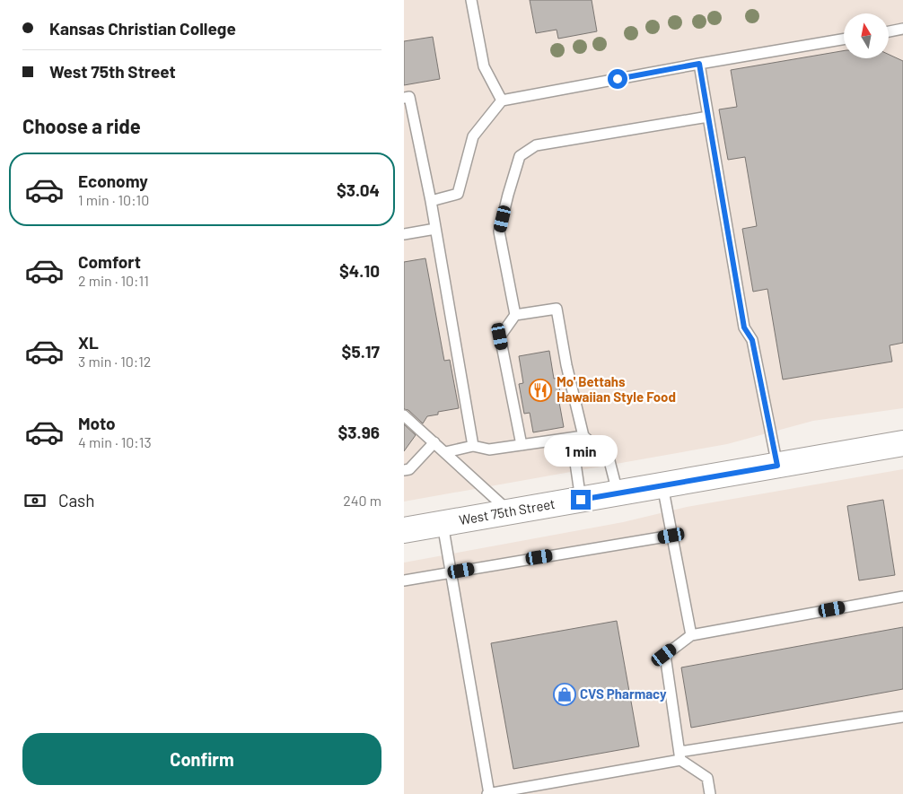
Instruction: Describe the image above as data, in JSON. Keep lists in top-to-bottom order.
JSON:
{
  "streets": {
    "main road": ["West 75th Street"]
  },
  "places": {
    "restaurant": ["Mo' Bettahs Hawaiian Style Food"],
    "shop": ["CVS Pharmacy"]
  },
  "north": "top",
  "page": {
    "banner": ["Kansas Christian College", "West 75th Street"],
    "heading": "Choose a ride",
    "list": [
      {
        "name": "Economy",
        "note": "1 min · 10:10",
        "value": "$3.04"
      },
      {
        "name": "Comfort",
        "note": "2 min · 10:11",
        "value": "$4.10"
      },
      {
        "name": "XL",
        "note": "3 min · 10:12",
        "value": "$5.17"
      },
      {
        "name": "Moto",
        "note": "4 min · 10:13",
        "value": "$3.96"
      }
    ],
    "bubble": "1 min",
    "pay": ["Cash", "240 m"],
    "buttons": "Confirm"
  }
}
